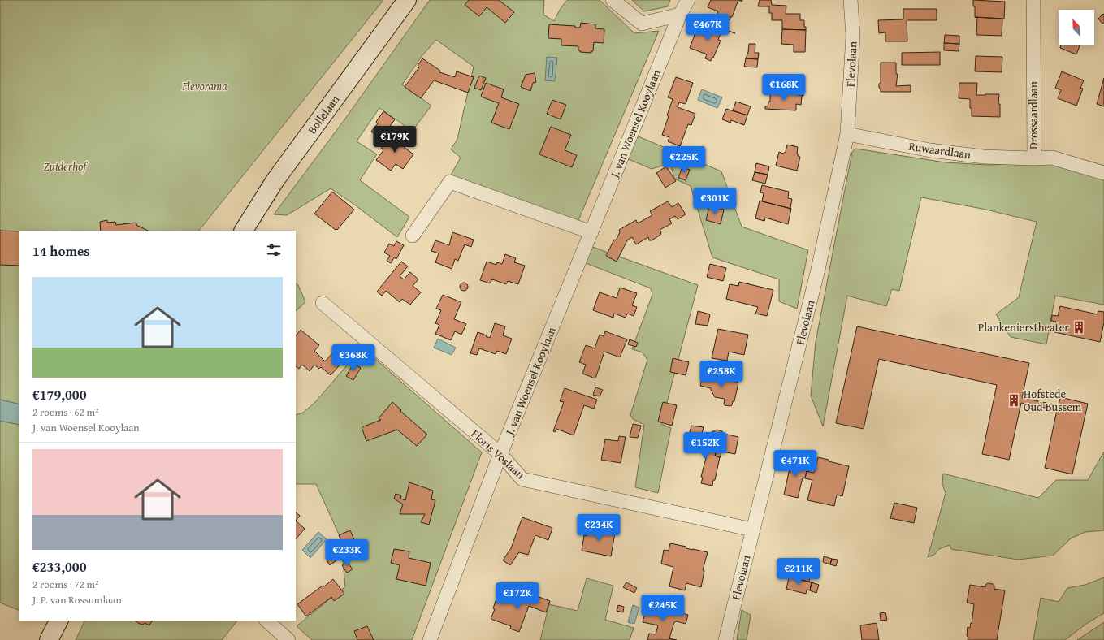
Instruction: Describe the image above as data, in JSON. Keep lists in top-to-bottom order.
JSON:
{
  "streets": {
    "main road": ["Bollelaan"],
    "street": [
      "Flevolaan",
      "Drossaardlaan",
      "J. van Woensel Kooylaan",
      "Ruwaardlaan",
      "Floris Voslaan"
    ]
  },
  "crossings": [
    ["Flevolaan", "Ruwaardlaan"],
    ["Flevolaan", "Floris Voslaan"],
    ["Drossaardlaan", "Ruwaardlaan"],
    ["J. van Woensel Kooylaan", "Floris Voslaan"]
  ],
  "parks": ["Flevorama", "Zuiderhof"],
  "places": {
    "building": ["Plankenierstheater", "Hofstede Oud Bussem"]
  },
  "north": "top left",
  "page": {
    "price": [
      "€467K",
      "€168K",
      "€179K",
      "€225K",
      "€301K",
      "€368K",
      "€258K",
      "€152K",
      "€471K",
      "€234K",
      "€233K",
      "€211K",
      "€172K",
      "€245K"
    ],
    "heading": "14 homes",
    "list": [
      {
        "name": "€179,000",
        "note": "2 rooms · 62 m² · J. van Woensel Kooylaan"
      },
      {
        "name": "€233,000",
        "note": "2 rooms · 72 m² · J. P. van Rossumlaan"
      }
    ]
  }
}
